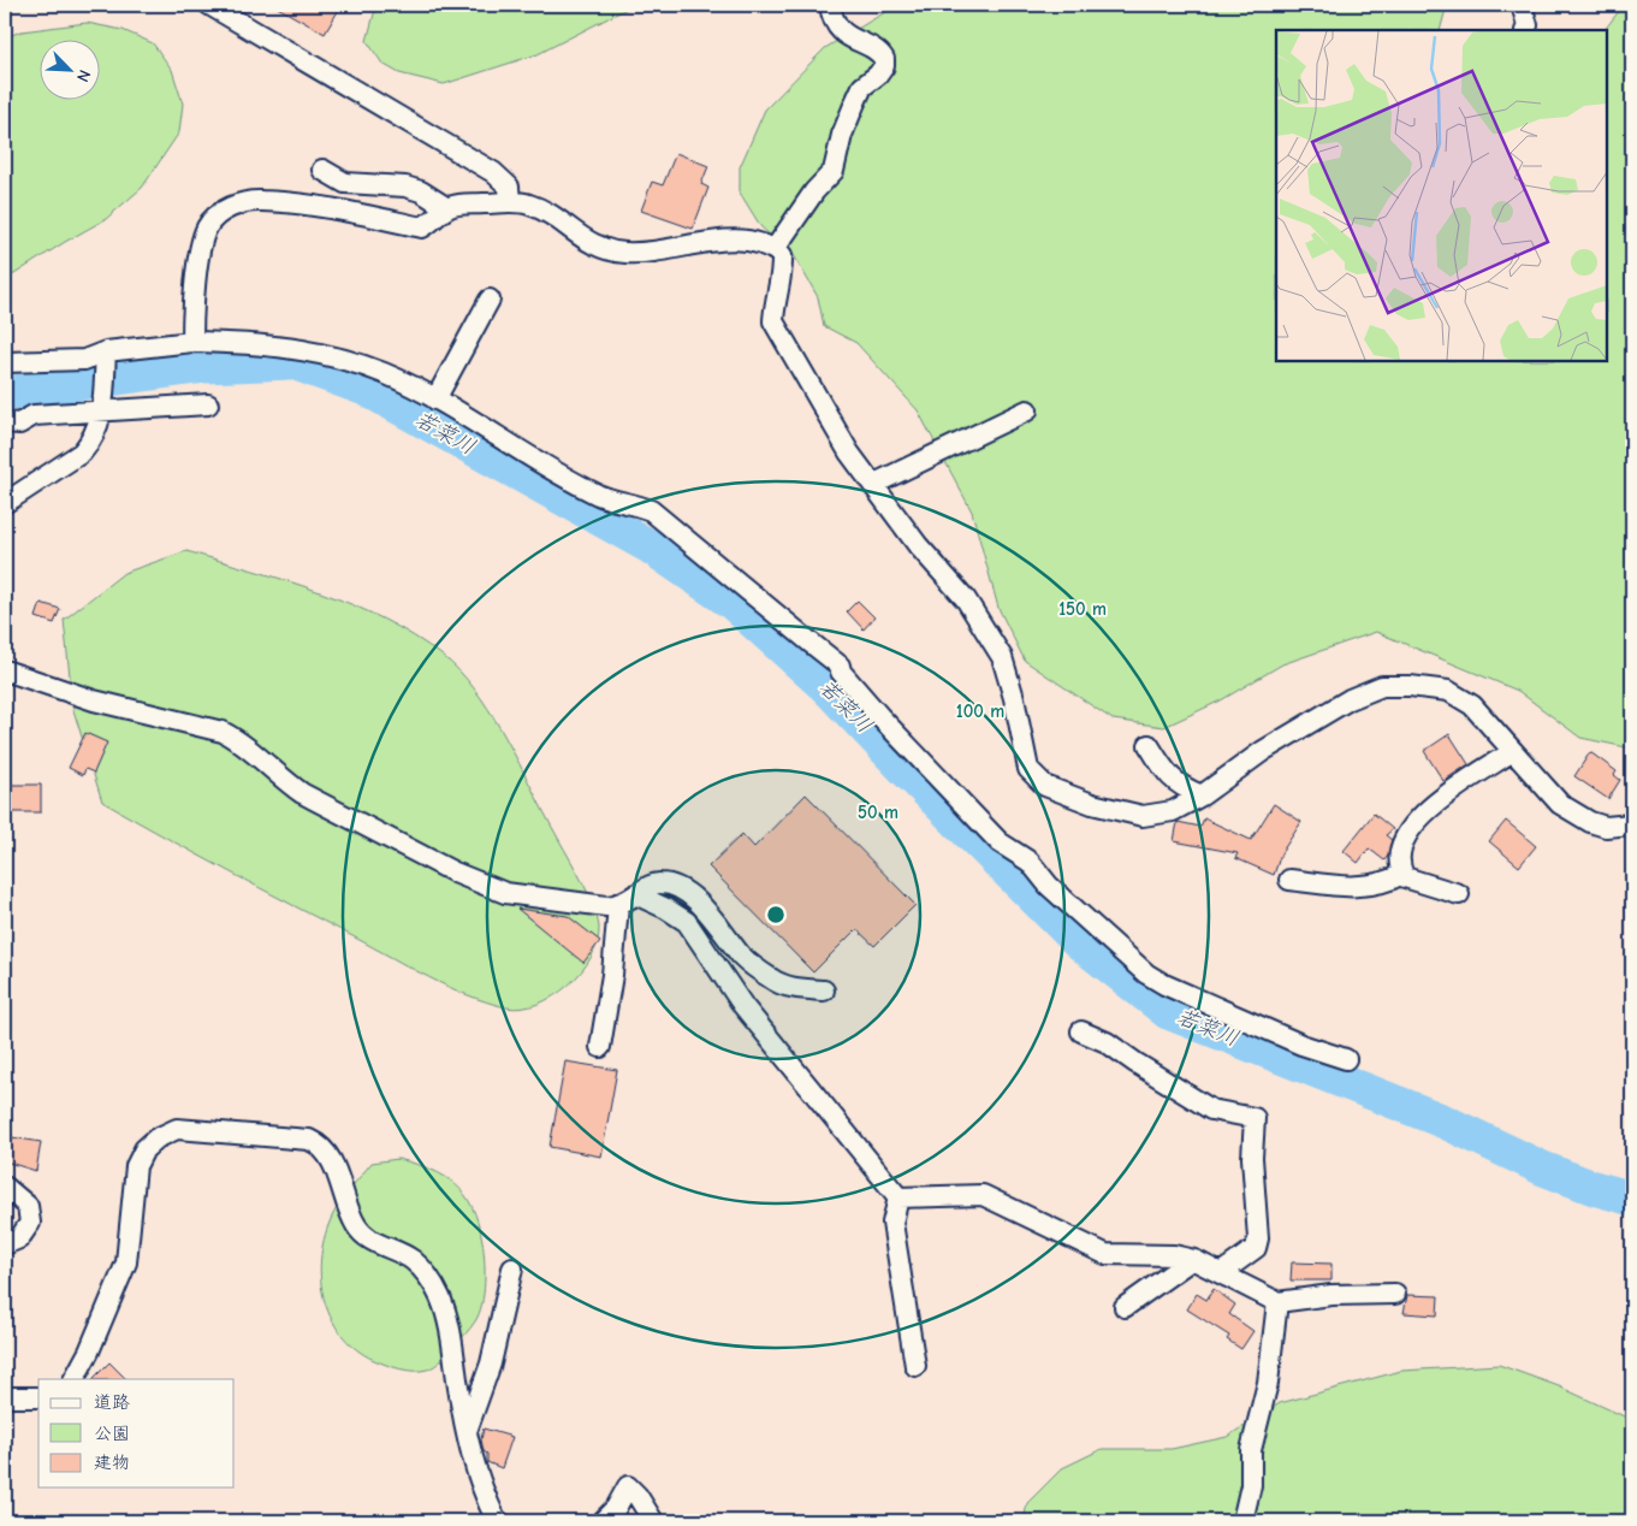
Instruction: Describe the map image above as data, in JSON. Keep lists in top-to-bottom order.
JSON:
{
  "water": ["若菜川"],
  "legend": ["道路", "公園", "建物"],
  "north": "bottom right",
  "rings": ["150 m", "100 m", "50 m"]
}
